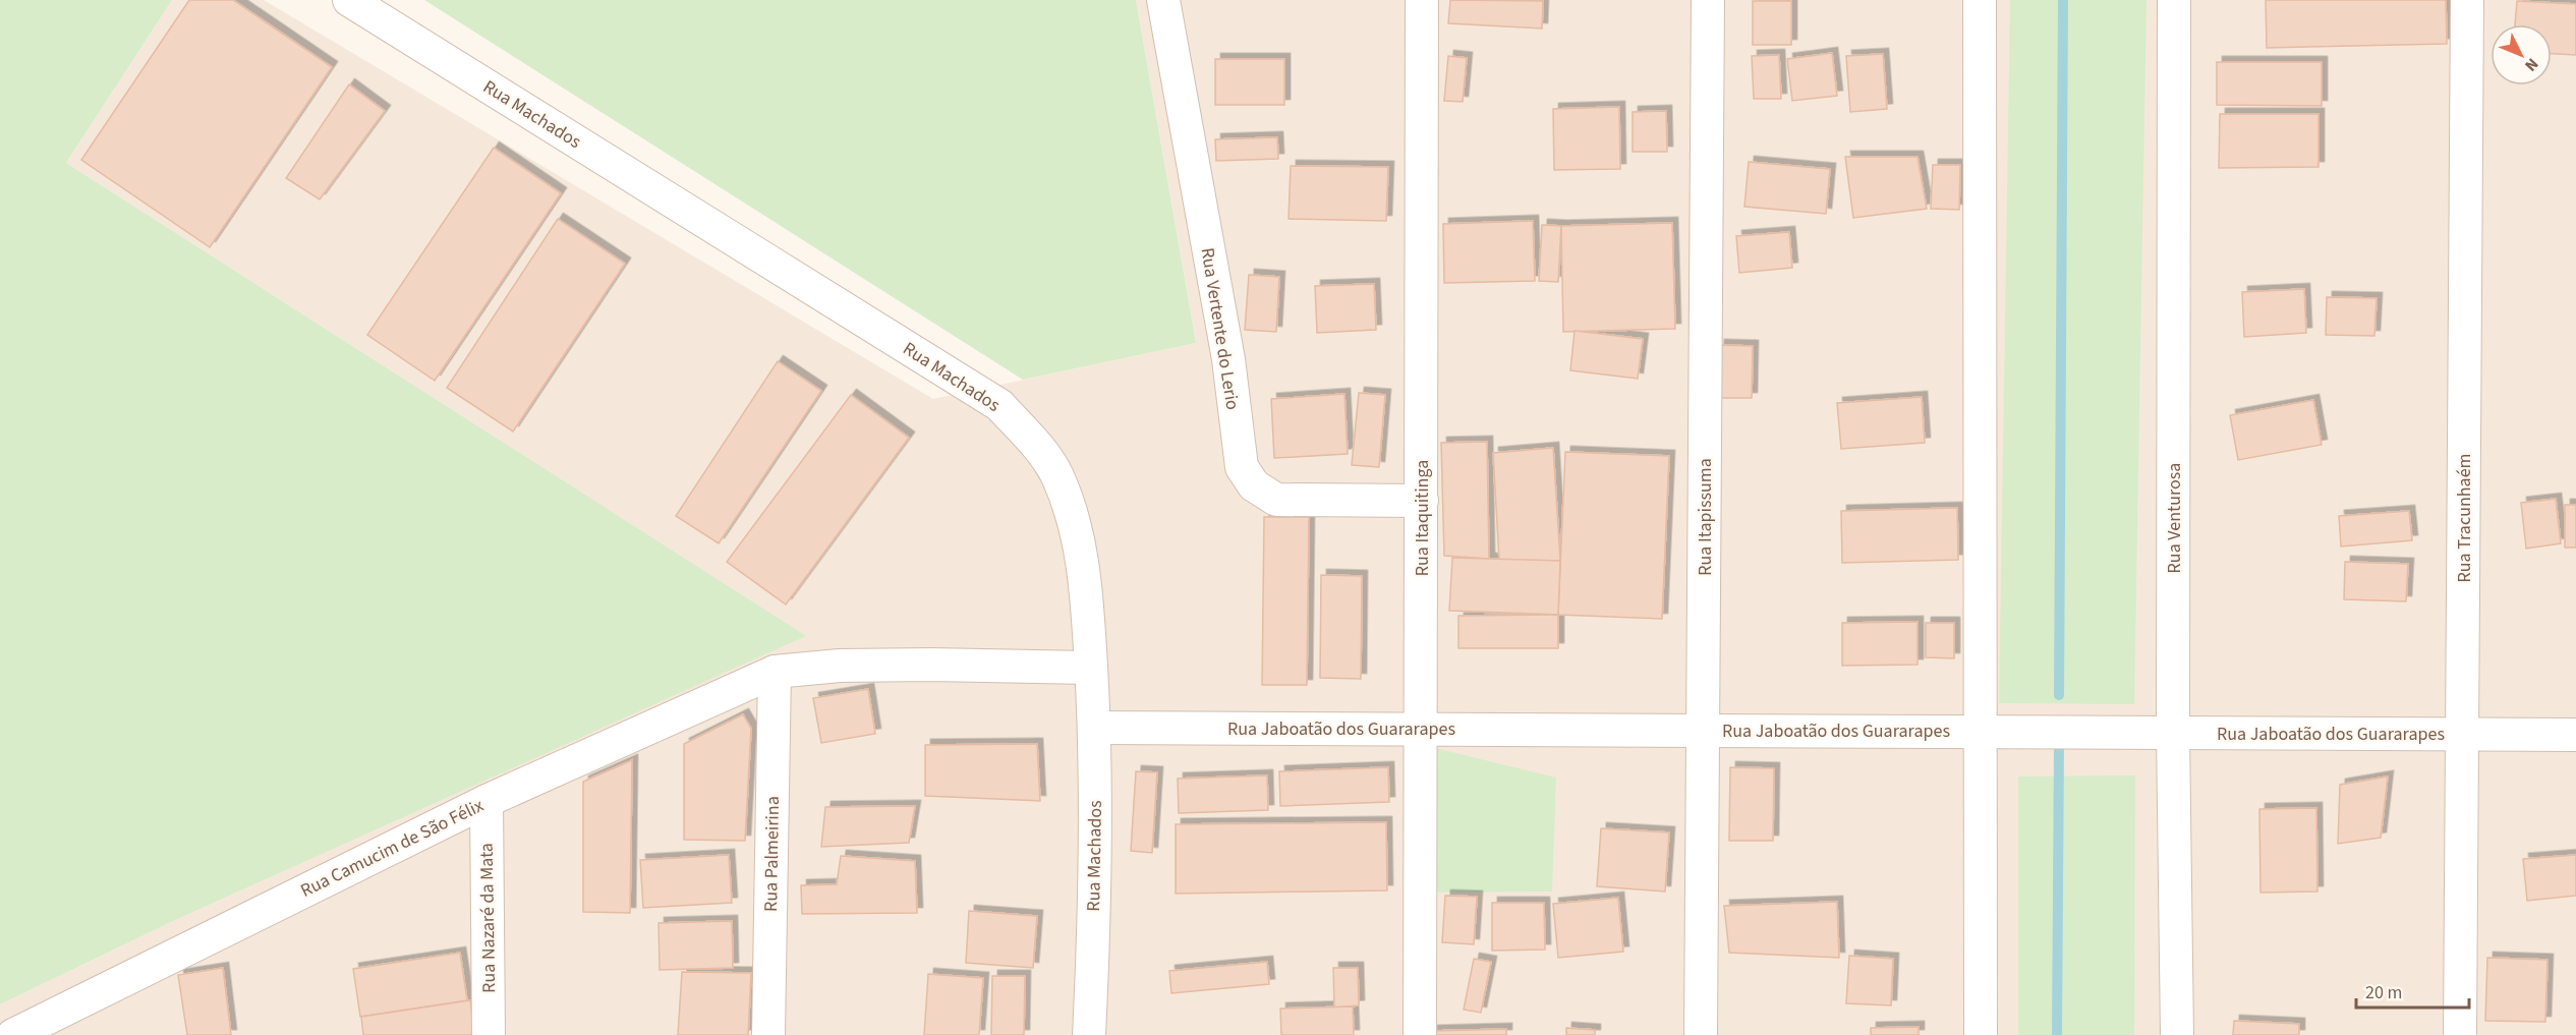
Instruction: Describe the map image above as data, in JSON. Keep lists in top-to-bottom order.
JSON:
{
  "streets": {
    "street": [
      "Rua Machados",
      "Rua Vertente do Lerio",
      "Rua Itapissuma",
      "Rua Itaquitinga",
      "Rua Venturosa",
      "Rua Tracunhaém",
      "Rua Jaboatão dos Guararapes",
      "Rua Camucim de São Félix",
      "Rua Palmeirina",
      "Rua Nazaré da Mata"
    ]
  },
  "crossings": [
    ["Rua Machados", "Rua Jaboatão dos Guararapes"],
    ["Rua Machados", "Rua Camucim de São Félix"],
    ["Rua Vertente do Lerio", "Rua Itaquitinga"],
    ["Rua Itapissuma", "Rua Jaboatão dos Guararapes"],
    ["Rua Itaquitinga", "Rua Jaboatão dos Guararapes"],
    ["Rua Venturosa", "Rua Jaboatão dos Guararapes"],
    ["Rua Tracunhaém", "Rua Jaboatão dos Guararapes"],
    ["Rua Camucim de São Félix", "Rua Palmeirina"],
    ["Rua Camucim de São Félix", "Rua Nazaré da Mata"]
  ],
  "scale_bar": "20 m",
  "north": "bottom right"
}
